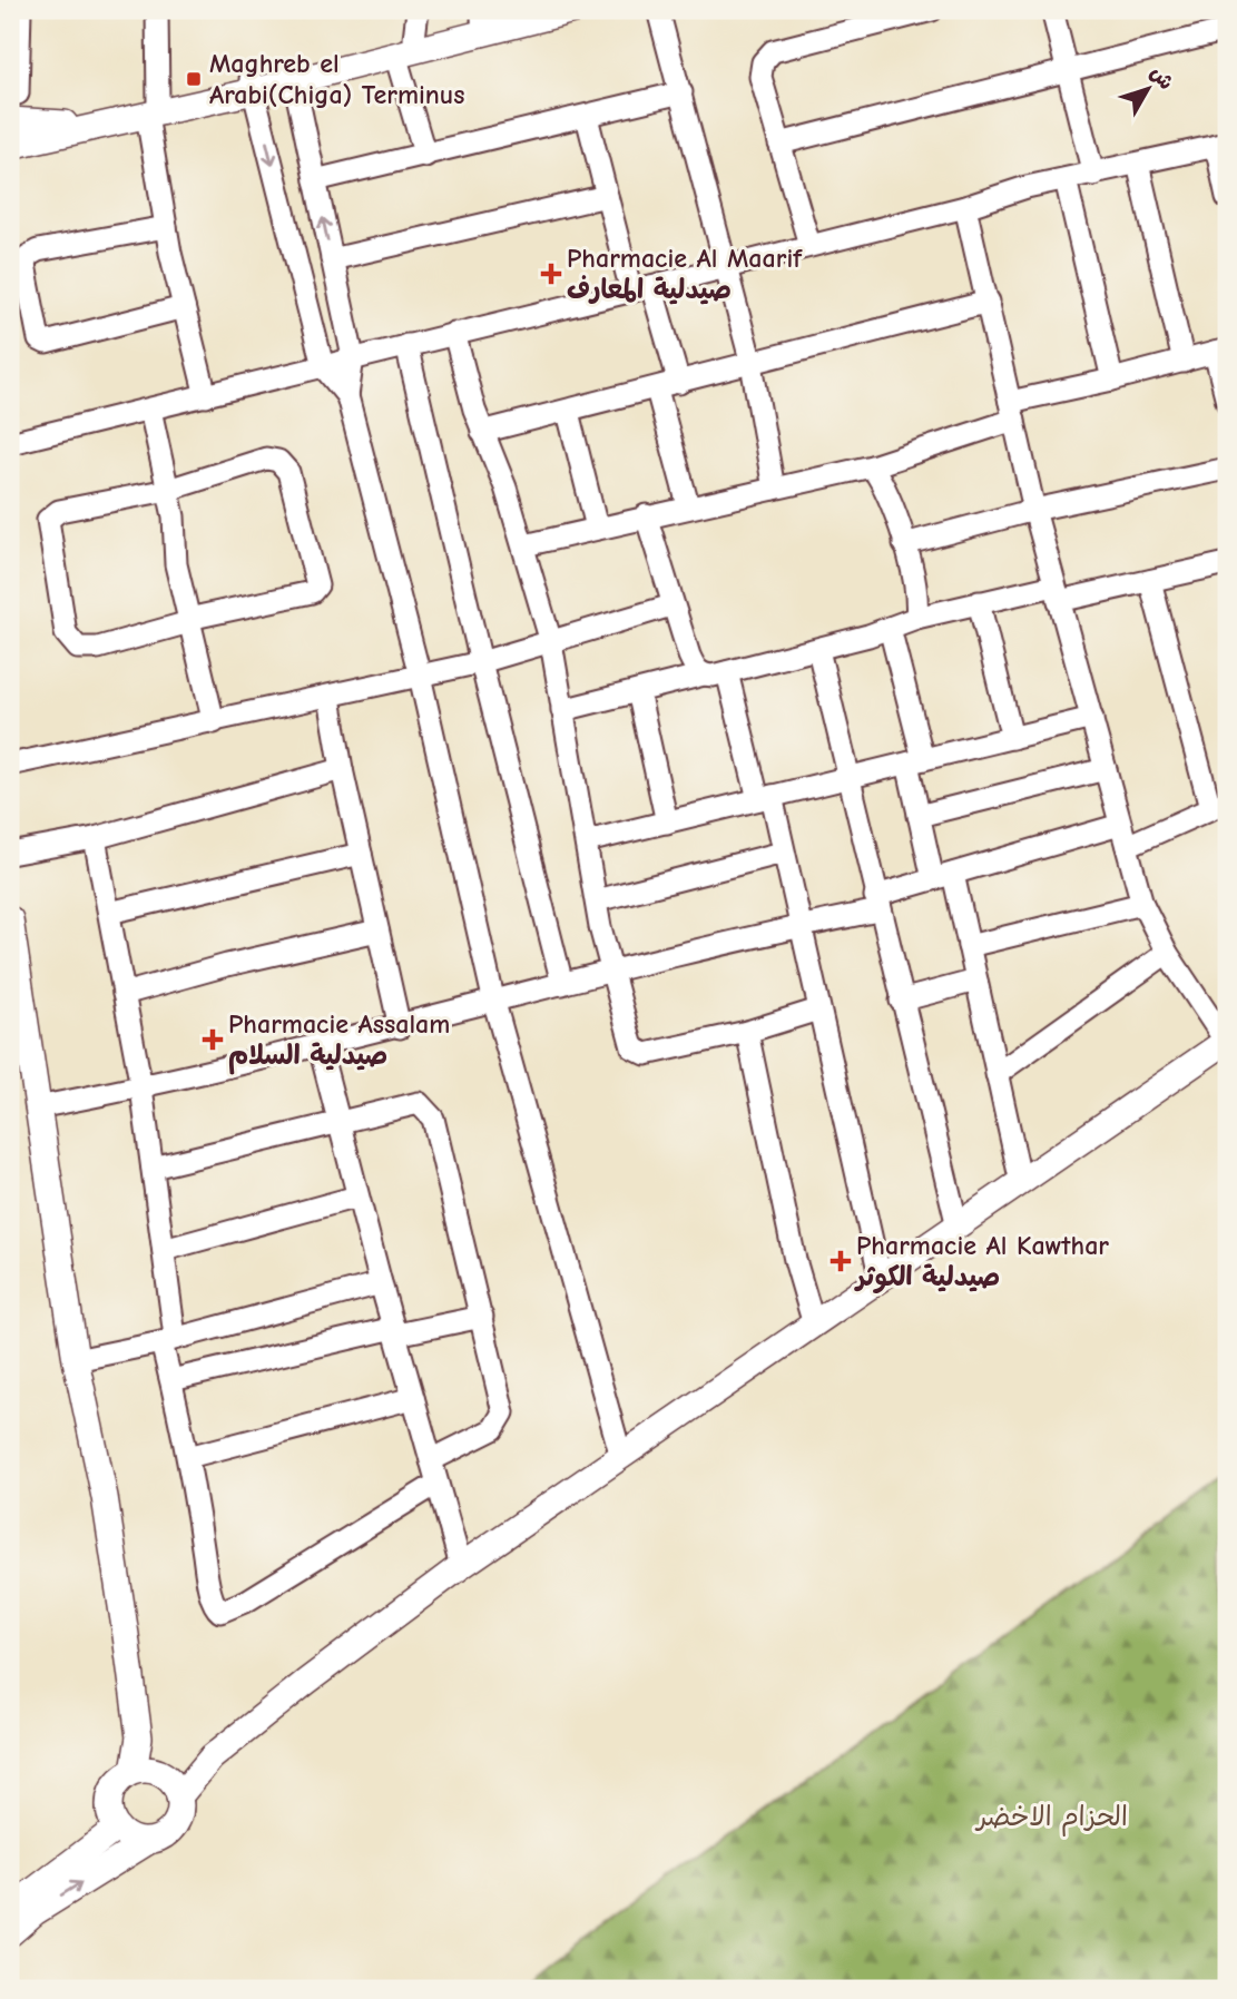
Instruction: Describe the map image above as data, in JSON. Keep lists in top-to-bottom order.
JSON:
{
  "parks": ["الحزام الاخضر"],
  "places": {
    "transit": ["Maghreb el Arabi(Chiga) Terminus"],
    "health": ["Pharmacie Al Maarif صيدلية المعارف", "Pharmacie Assalam صيدلية السلام", "Pharmacie Al Kawthar صيدلية الكوثر"]
  },
  "north": "top right"
}
